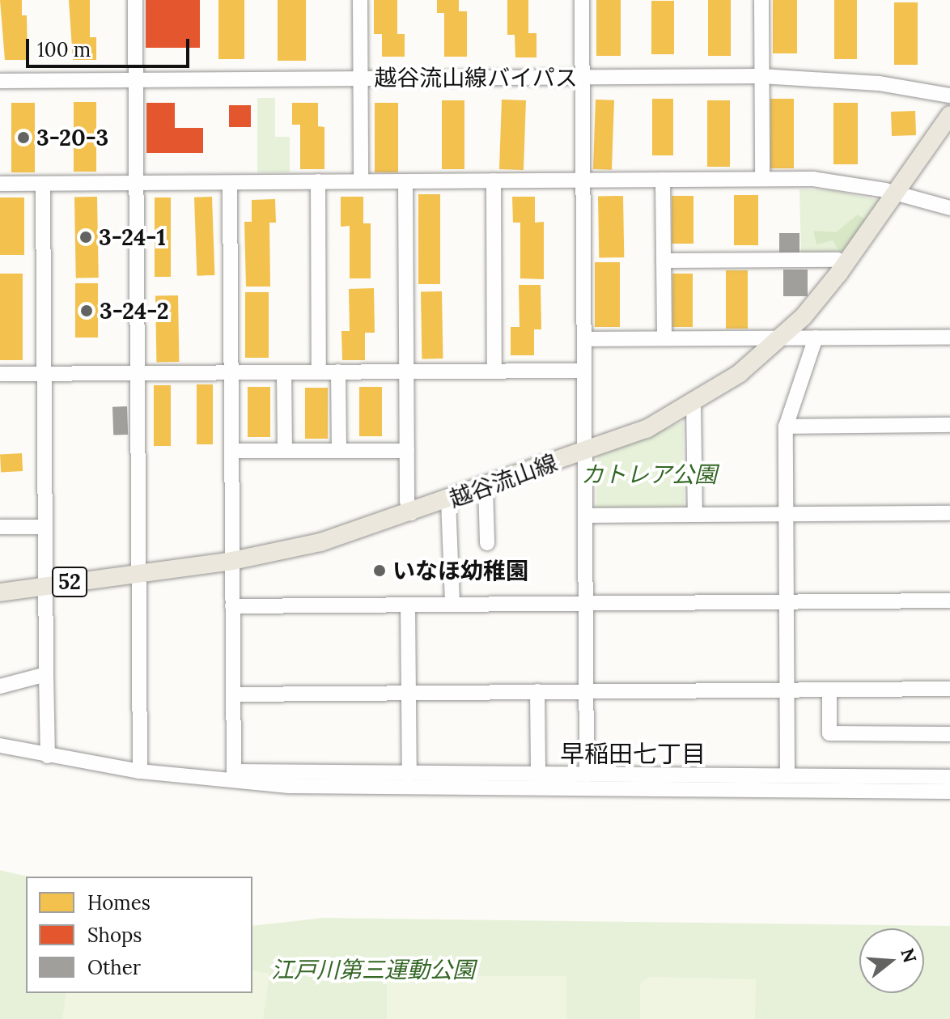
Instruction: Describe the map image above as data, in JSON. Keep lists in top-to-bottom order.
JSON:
{
  "streets": {
    "main road": ["越谷流山線", "52"],
    "street": ["越谷流山線バイパス"]
  },
  "districts": ["早稲田七丁目"],
  "parks": ["カトレア公園", "江戸川第三運動公園"],
  "places": [
    "3-20-3",
    "3-24-1",
    "3-24-2",
    "いなほ幼稚園"
  ],
  "legend": ["Homes", "Shops", "Other"],
  "scale_bar": "100 m",
  "north": "right"
}
